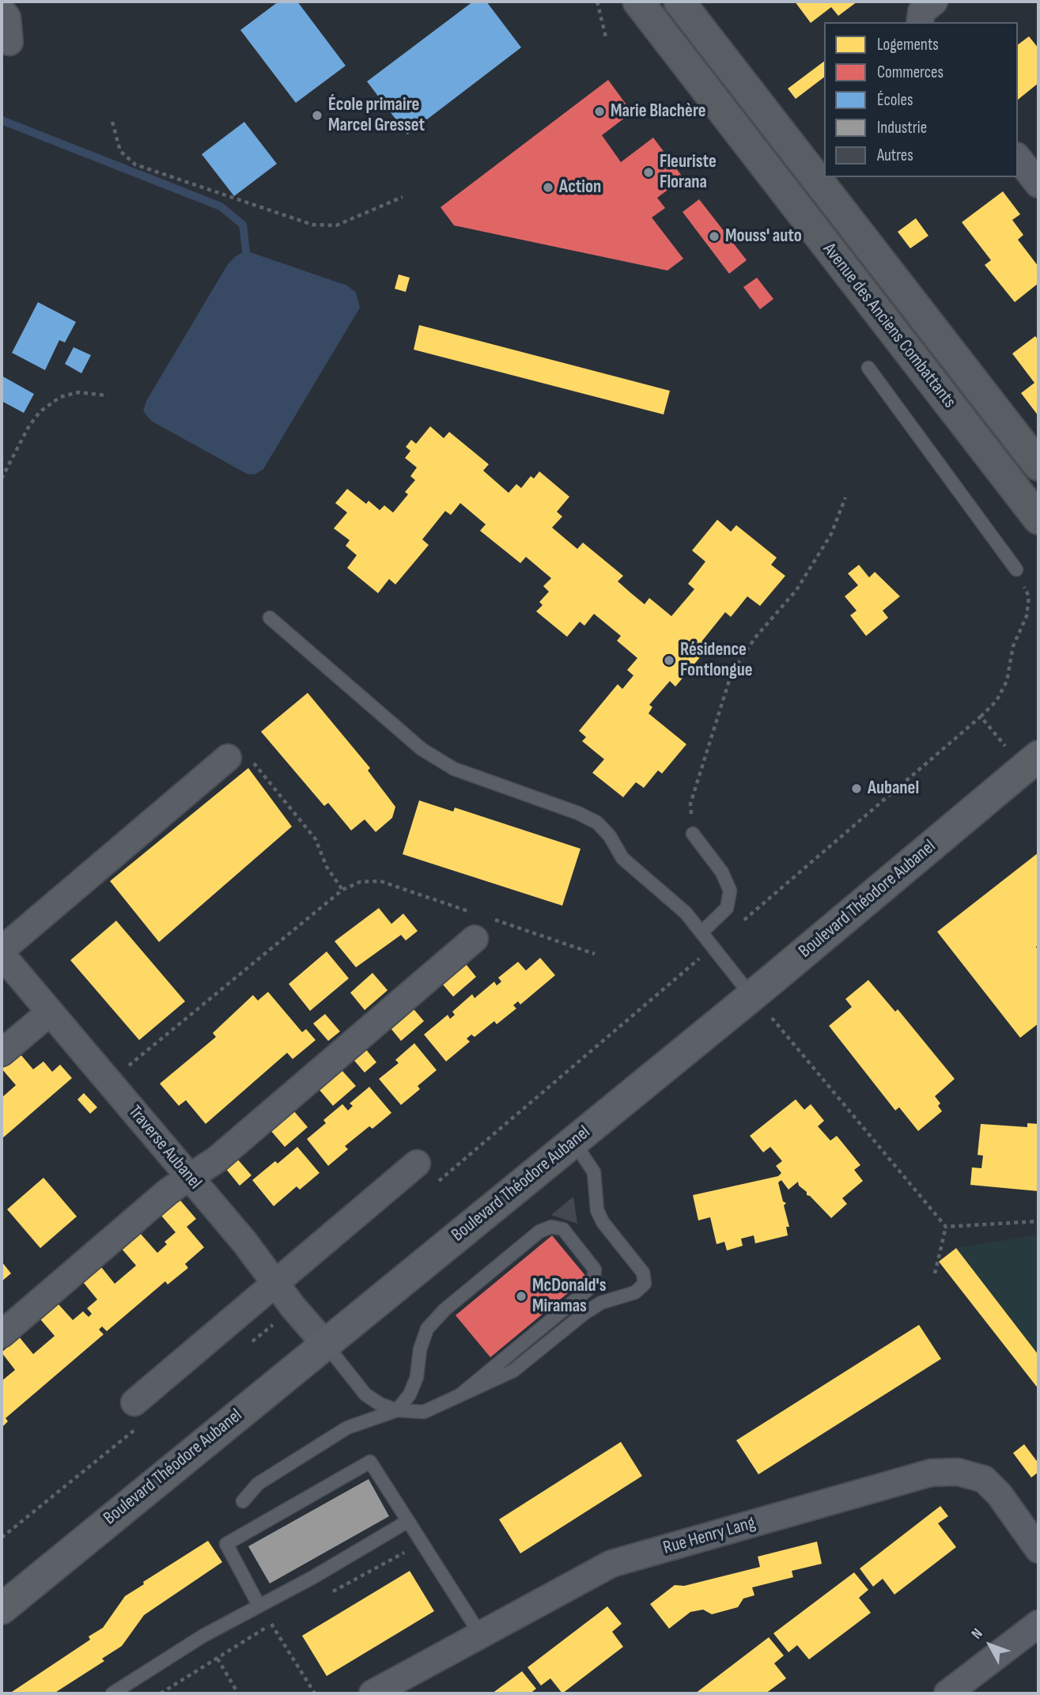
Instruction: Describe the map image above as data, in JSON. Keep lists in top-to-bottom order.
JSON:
{
  "streets": {
    "main road": ["Avenue des Anciens Combattants", "Boulevard Théodore Aubanel"],
    "street": ["Traverse Aubanel", "Rue Henry Lang"]
  },
  "crossings": [
    ["Boulevard Théodore Aubanel", "Traverse Aubanel"]
  ],
  "places": [
    "Marie Blachère",
    "École primaire Marcel Gresset",
    "Fleuriste Florana",
    "Action",
    "Mouss' auto",
    "Résidence Fontlongue",
    "Aubanel",
    "McDonald's Miramas"
  ],
  "legend": [
    "Logements",
    "Commerces",
    "Écoles",
    "Industrie",
    "Autres"
  ],
  "north": "top left"
}
